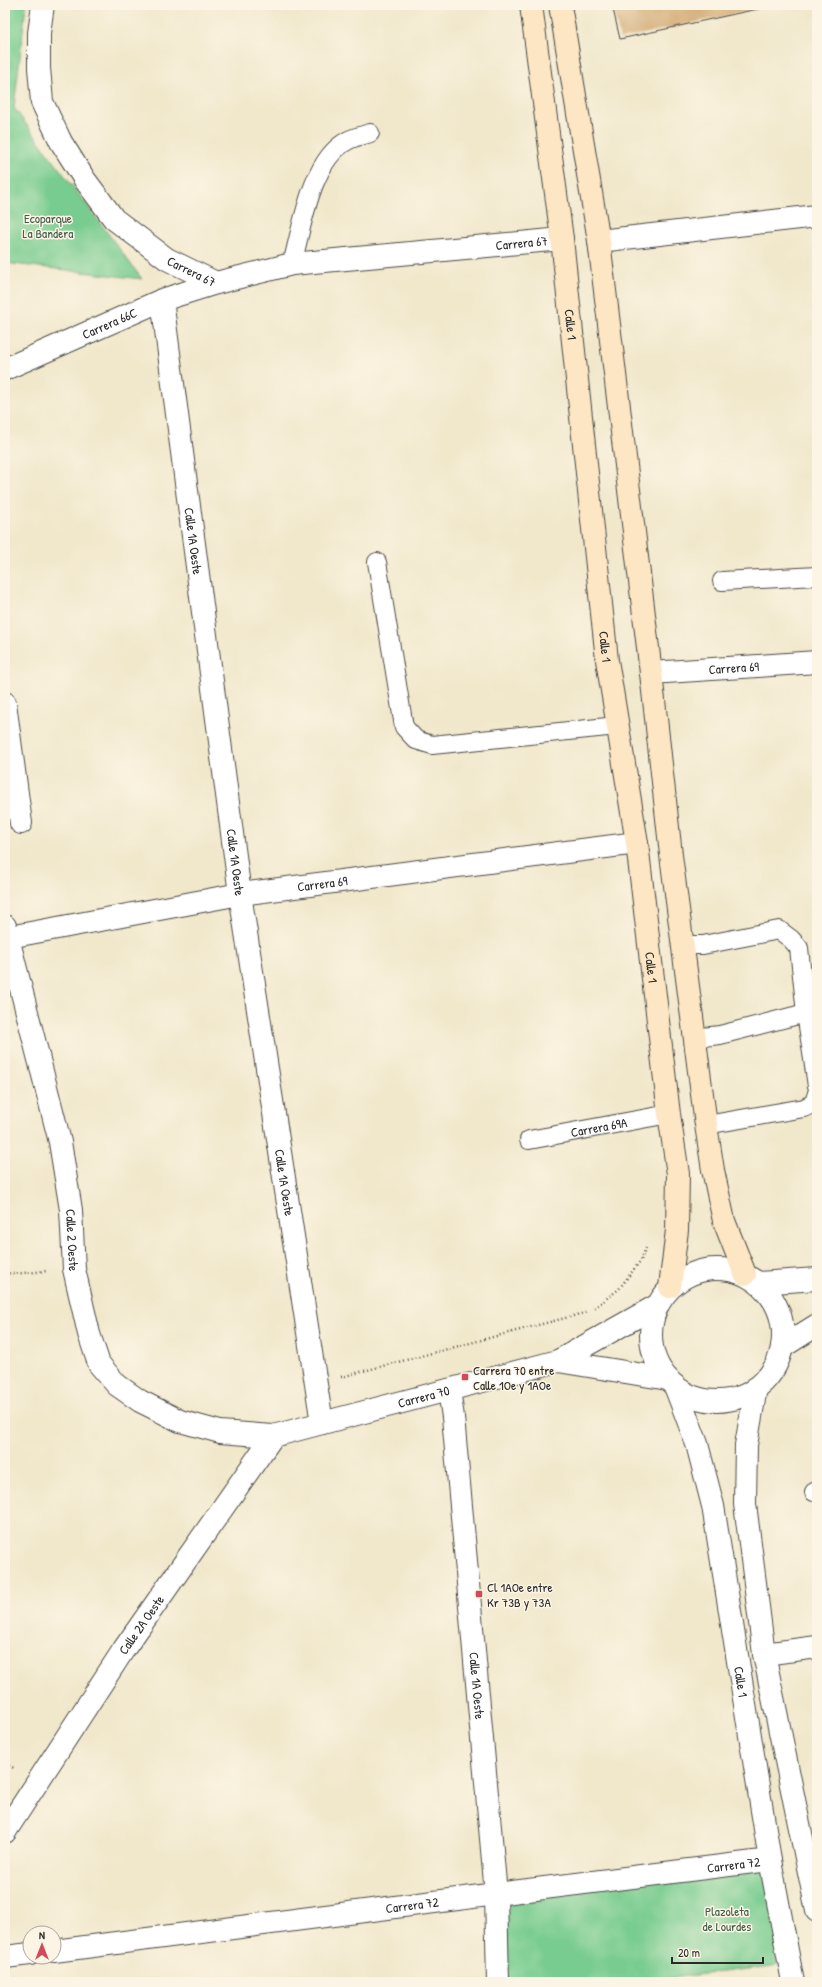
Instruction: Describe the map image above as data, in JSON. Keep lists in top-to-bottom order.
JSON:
{
  "streets": {
    "main road": ["Calle 1"],
    "street": [
      "Carrera 67",
      "Carrera 66C",
      "Calle 1A Oeste",
      "Carrera 69",
      "Calle 2 Oeste",
      "Carrera 70",
      "Calle 2A Oeste",
      "Carrera 72"
    ],
    "lane": ["Carrera 69A"]
  },
  "crossings": [
    ["Carrera 67", "Carrera 66C"],
    ["Carrera 67", "Calle 1"],
    ["Carrera 66C", "Calle 1A Oeste"],
    ["Calle 1", "Carrera 69"],
    ["Calle 1", "Carrera 69A"],
    ["Calle 1", "Carrera 70"],
    ["Calle 1", "Carrera 72"],
    ["Calle 1A Oeste", "Carrera 69"],
    ["Calle 1A Oeste", "Carrera 70"],
    ["Calle 1A Oeste", "Carrera 72"],
    ["Carrera 69", "Calle 2 Oeste"],
    ["Calle 2 Oeste", "Carrera 70"],
    ["Calle 2 Oeste", "Calle 2A Oeste"],
    ["Carrera 70", "Calle 2A Oeste"]
  ],
  "parks": ["Ecoparque La Bandera", "Plazoleta de Lourdes"],
  "places": {
    "transit": ["Carrera 70 entre Calle 1Oe y 1AOe", "Cl 1AOe entre Kr 73B y 73A"]
  },
  "scale_bar": "20 m",
  "north": "top"
}
